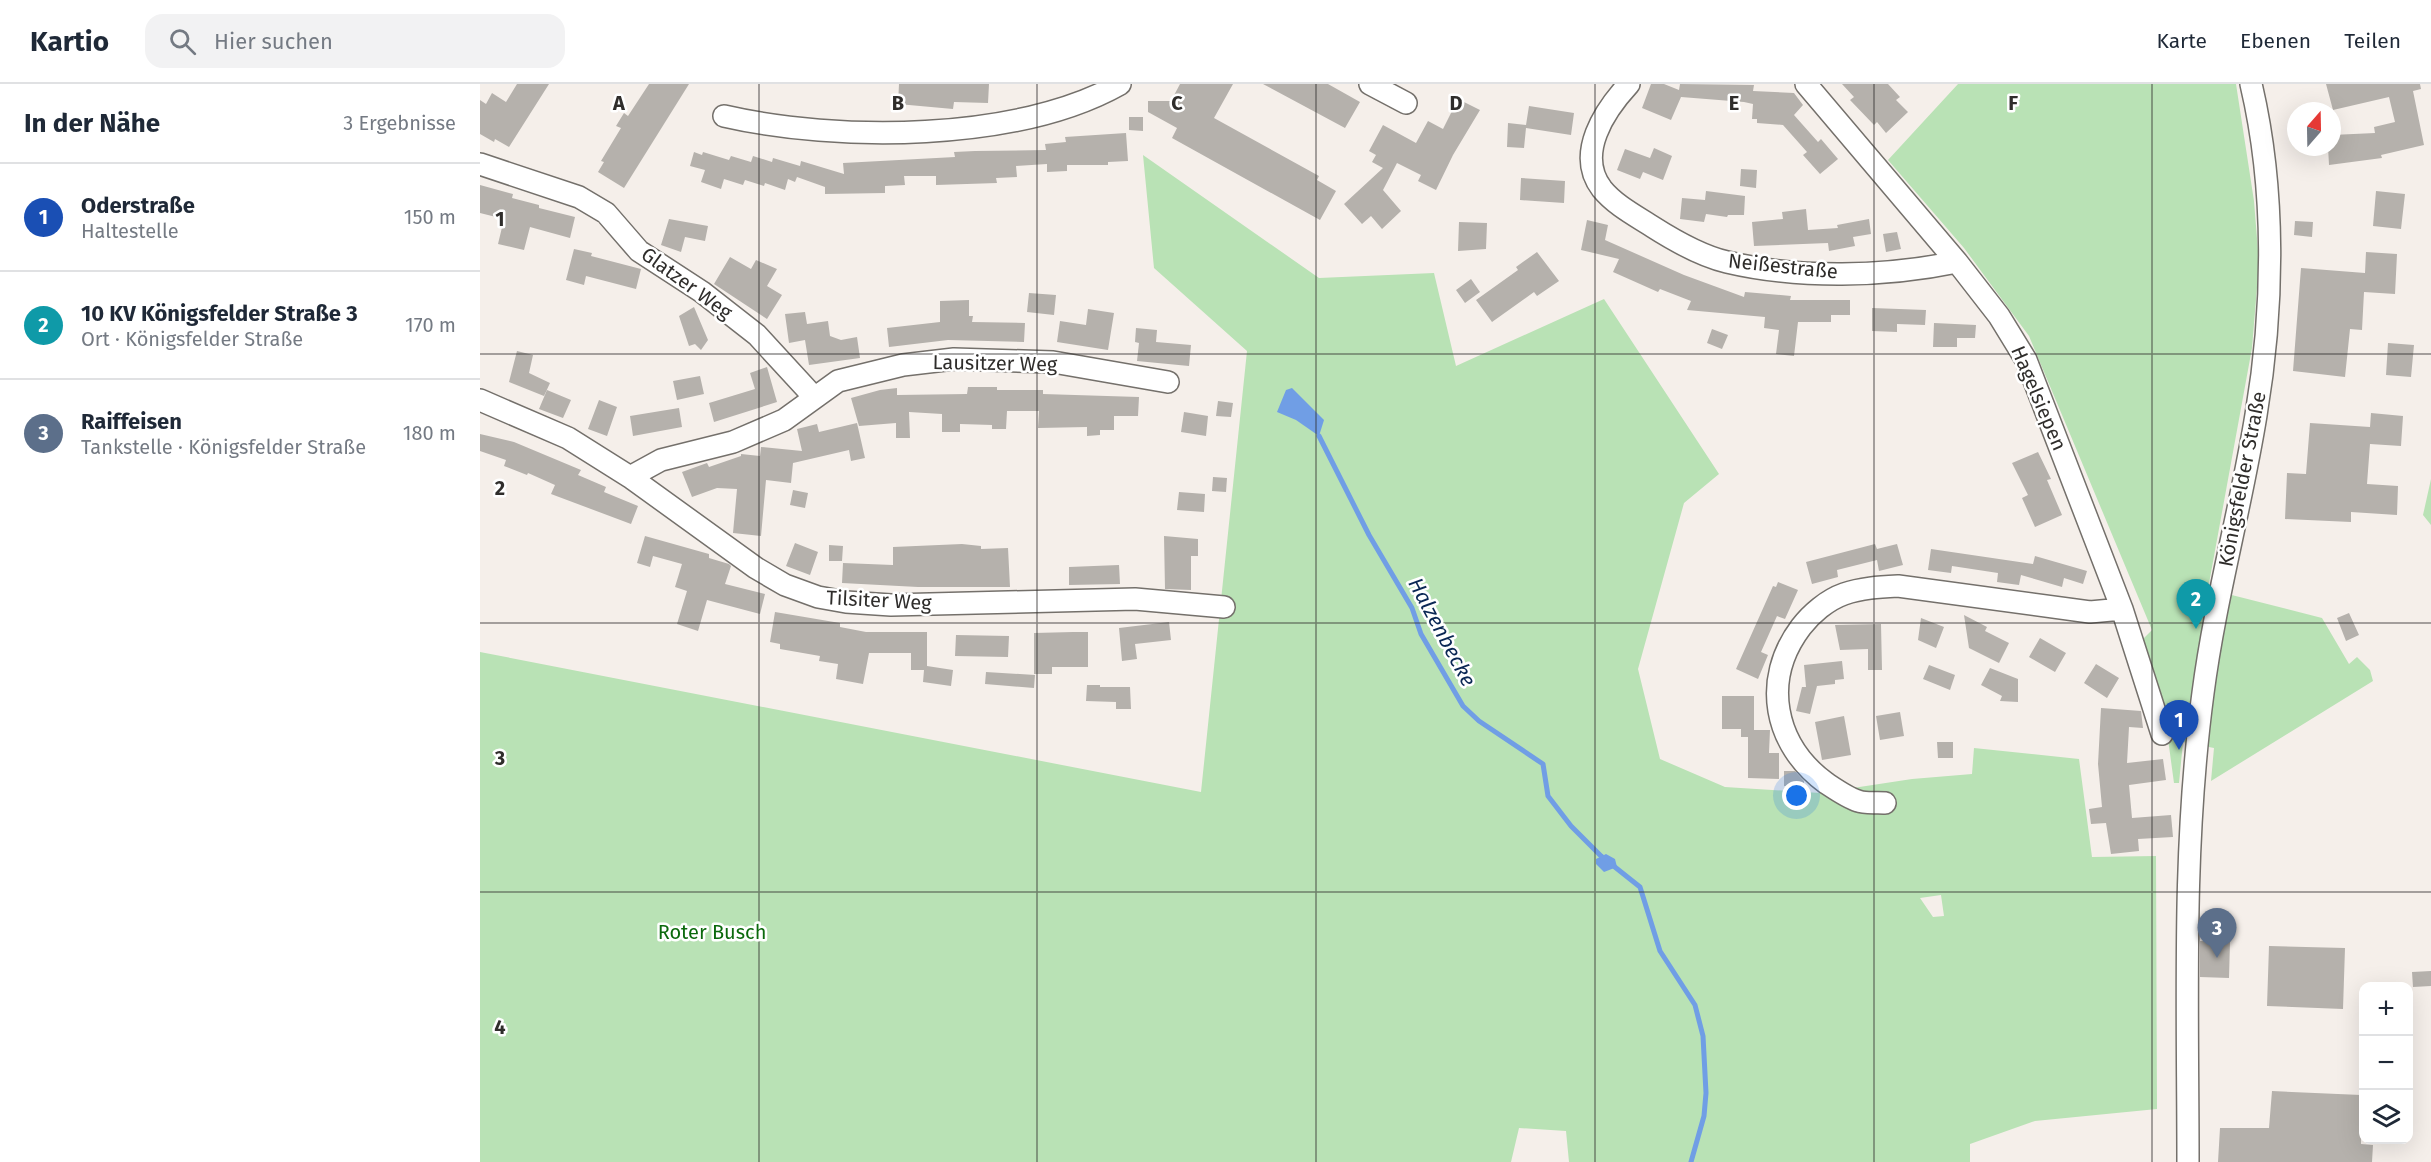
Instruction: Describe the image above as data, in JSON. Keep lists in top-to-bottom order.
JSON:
{
  "streets": {
    "street": [
      "Neißestraße",
      "Glatzer Weg",
      "Lausitzer Weg",
      "Hagelsiepen",
      "Königsfelder Straße",
      "Tilsiter Weg"
    ]
  },
  "crossings": [
    ["Neißestraße", "Hagelsiepen"],
    ["Glatzer Weg", "Lausitzer Weg"],
    ["Lausitzer Weg", "Tilsiter Weg"]
  ],
  "water": ["Halzenbecke"],
  "parks": ["Roter Busch"],
  "north": "top",
  "page": {
    "header": "Kartio",
    "search": "Hier suchen",
    "nav": ["Karte", "Ebenen", "Teilen"],
    "heading": ["In der Nähe", "3 Ergebnisse"],
    "list": [
      {
        "mark": "1",
        "name": "Oderstraße",
        "note": "Haltestelle",
        "value": "150 m"
      },
      {
        "mark": "2",
        "name": "10 KV Königsfelder Straße 3",
        "note": "Ort · Königsfelder Straße",
        "value": "170 m"
      },
      {
        "mark": "3",
        "name": "Raiffeisen",
        "note": "Tankstelle · Königsfelder Straße",
        "value": "180 m"
      }
    ],
    "pins": ["2", "1", "3"],
    "map_buttons": ["+", "−"]
  },
  "grid": {
    "columns": [
      "A",
      "B",
      "C",
      "D",
      "E",
      "F"
    ],
    "rows": [
      "1",
      "2",
      "3",
      "4"
    ]
  }
}
